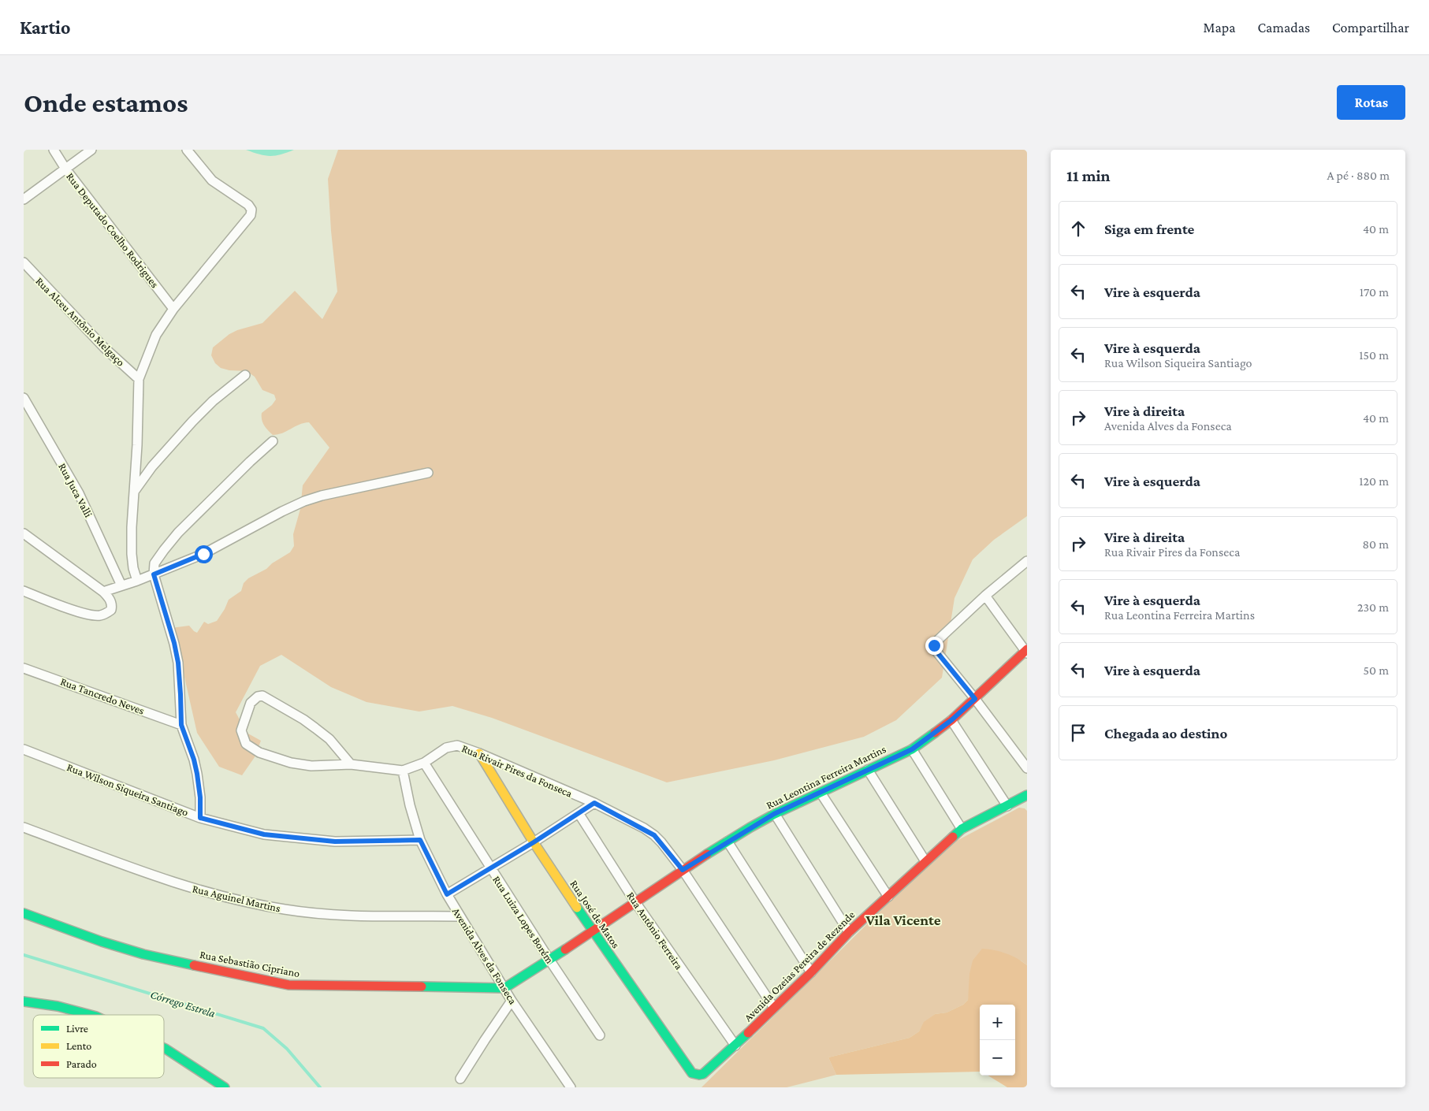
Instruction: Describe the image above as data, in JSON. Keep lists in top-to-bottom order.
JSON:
{
  "streets": {
    "street": [
      "Rua Deputado Coelho Rodrigues",
      "Rua Alceu Antônio Melgaço",
      "Rua Juca Valli",
      "Rua Tancredo Neves",
      "Rua Rivair Pires da Fonseca",
      "Rua Leontina Ferreira Martins",
      "Rua Wilson Siqueira Santiago",
      "Rua Aguinel Martins",
      "Rua José de Matos",
      "Rua Luiza Lopes Borém",
      "Rua Antônio Ferreira",
      "Avenida Alves da Fonseca",
      "Rua Sebastião Cipriano",
      "Avenida Ozeias Pereira de Rezende"
    ]
  },
  "crossings": [
    ["Rua Rivair Pires da Fonseca", "Rua Leontina Ferreira Martins"],
    ["Rua Rivair Pires da Fonseca", "Rua José de Matos"],
    ["Rua Rivair Pires da Fonseca", "Rua Luiza Lopes Borém"],
    ["Rua Rivair Pires da Fonseca", "Avenida Alves da Fonseca"],
    ["Rua Rivair Pires da Fonseca", "Avenida Ozeias Pereira de Rezende"],
    ["Rua Leontina Ferreira Martins", "Rua José de Matos"],
    ["Rua Leontina Ferreira Martins", "Rua Luiza Lopes Borém"],
    ["Rua Leontina Ferreira Martins", "Rua Antônio Ferreira"],
    ["Rua Leontina Ferreira Martins", "Avenida Alves da Fonseca"],
    ["Rua Leontina Ferreira Martins", "Rua Sebastião Cipriano"],
    ["Rua Wilson Siqueira Santiago", "Avenida Alves da Fonseca"],
    ["Rua Aguinel Martins", "Avenida Alves da Fonseca"],
    ["Rua José de Matos", "Avenida Ozeias Pereira de Rezende"],
    ["Rua Antônio Ferreira", "Avenida Ozeias Pereira de Rezende"],
    ["Avenida Alves da Fonseca", "Rua Sebastião Cipriano"]
  ],
  "districts": ["Vila Vicente"],
  "water": ["Córrego Estrela"],
  "legend": ["Livre", "Lento", "Parado"],
  "page": {
    "header": "Kartio",
    "nav": ["Mapa", "Camadas", "Compartilhar"],
    "buttons": "Rotas",
    "title": "Onde estamos",
    "heading": ["11 min", "A pé · 880 m"],
    "list": [
      ["Siga em frente", "40 m"],
      ["Vire à esquerda", "170 m"],
      ["Vire à esquerda", "Rua Wilson Siqueira Santiago", "150 m"],
      ["Vire à direita", "Avenida Alves da Fonseca", "40 m"],
      ["Vire à esquerda", "120 m"],
      ["Vire à direita", "Rua Rivair Pires da Fonseca", "80 m"],
      ["Vire à esquerda", "Rua Leontina Ferreira Martins", "230 m"],
      ["Vire à esquerda", "50 m"],
      "Chegada ao destino"
    ],
    "map_buttons": ["+", "−"]
  }
}
